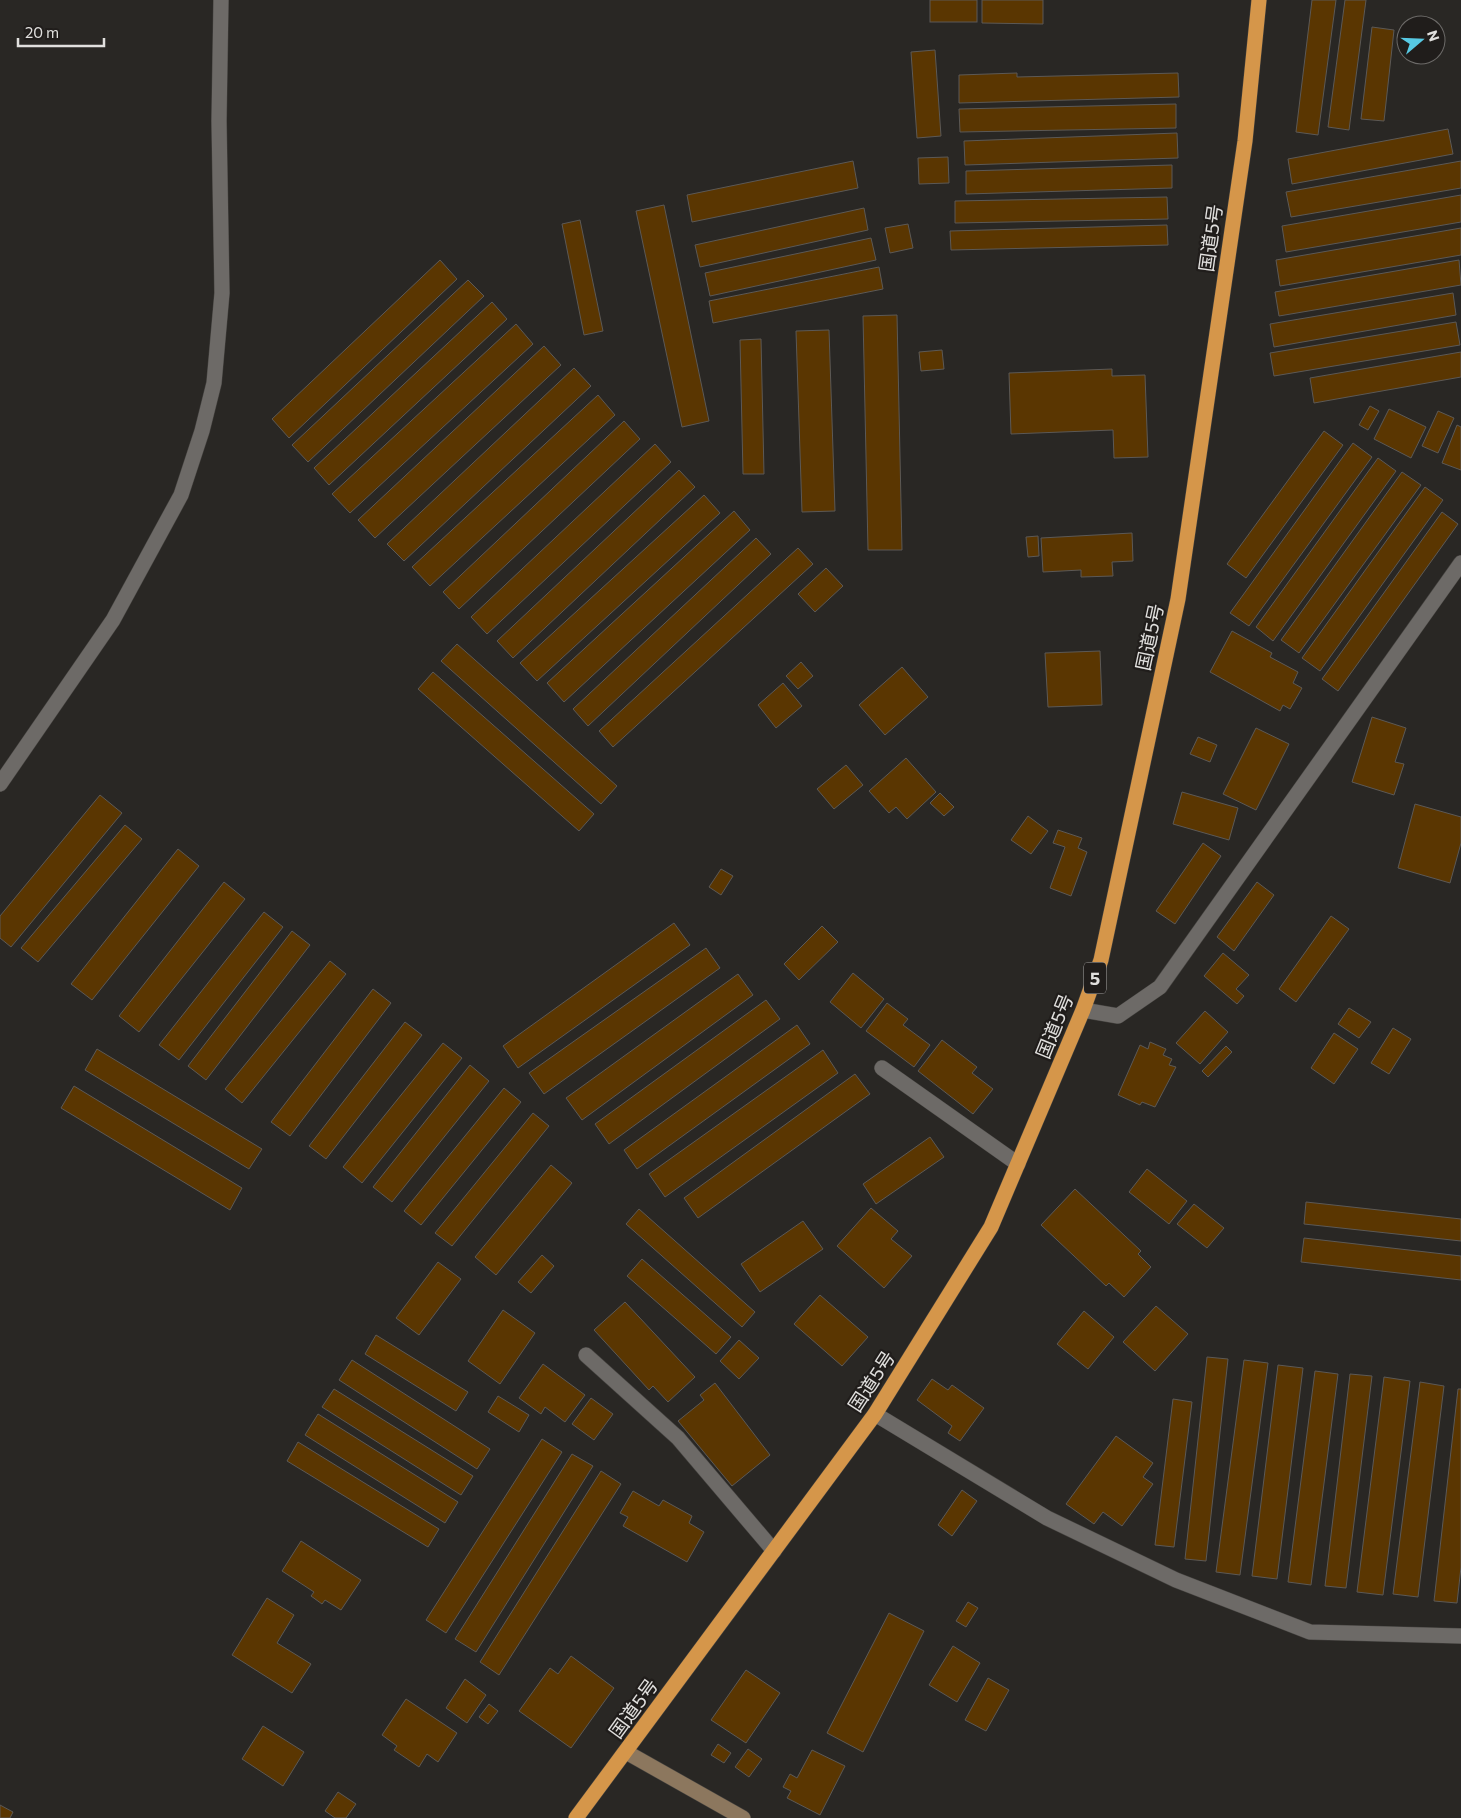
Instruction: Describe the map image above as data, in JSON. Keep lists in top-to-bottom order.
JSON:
{
  "streets": {
    "highway": ["国道5号", "5"]
  },
  "scale_bar": "20 m",
  "north": "right"
}
